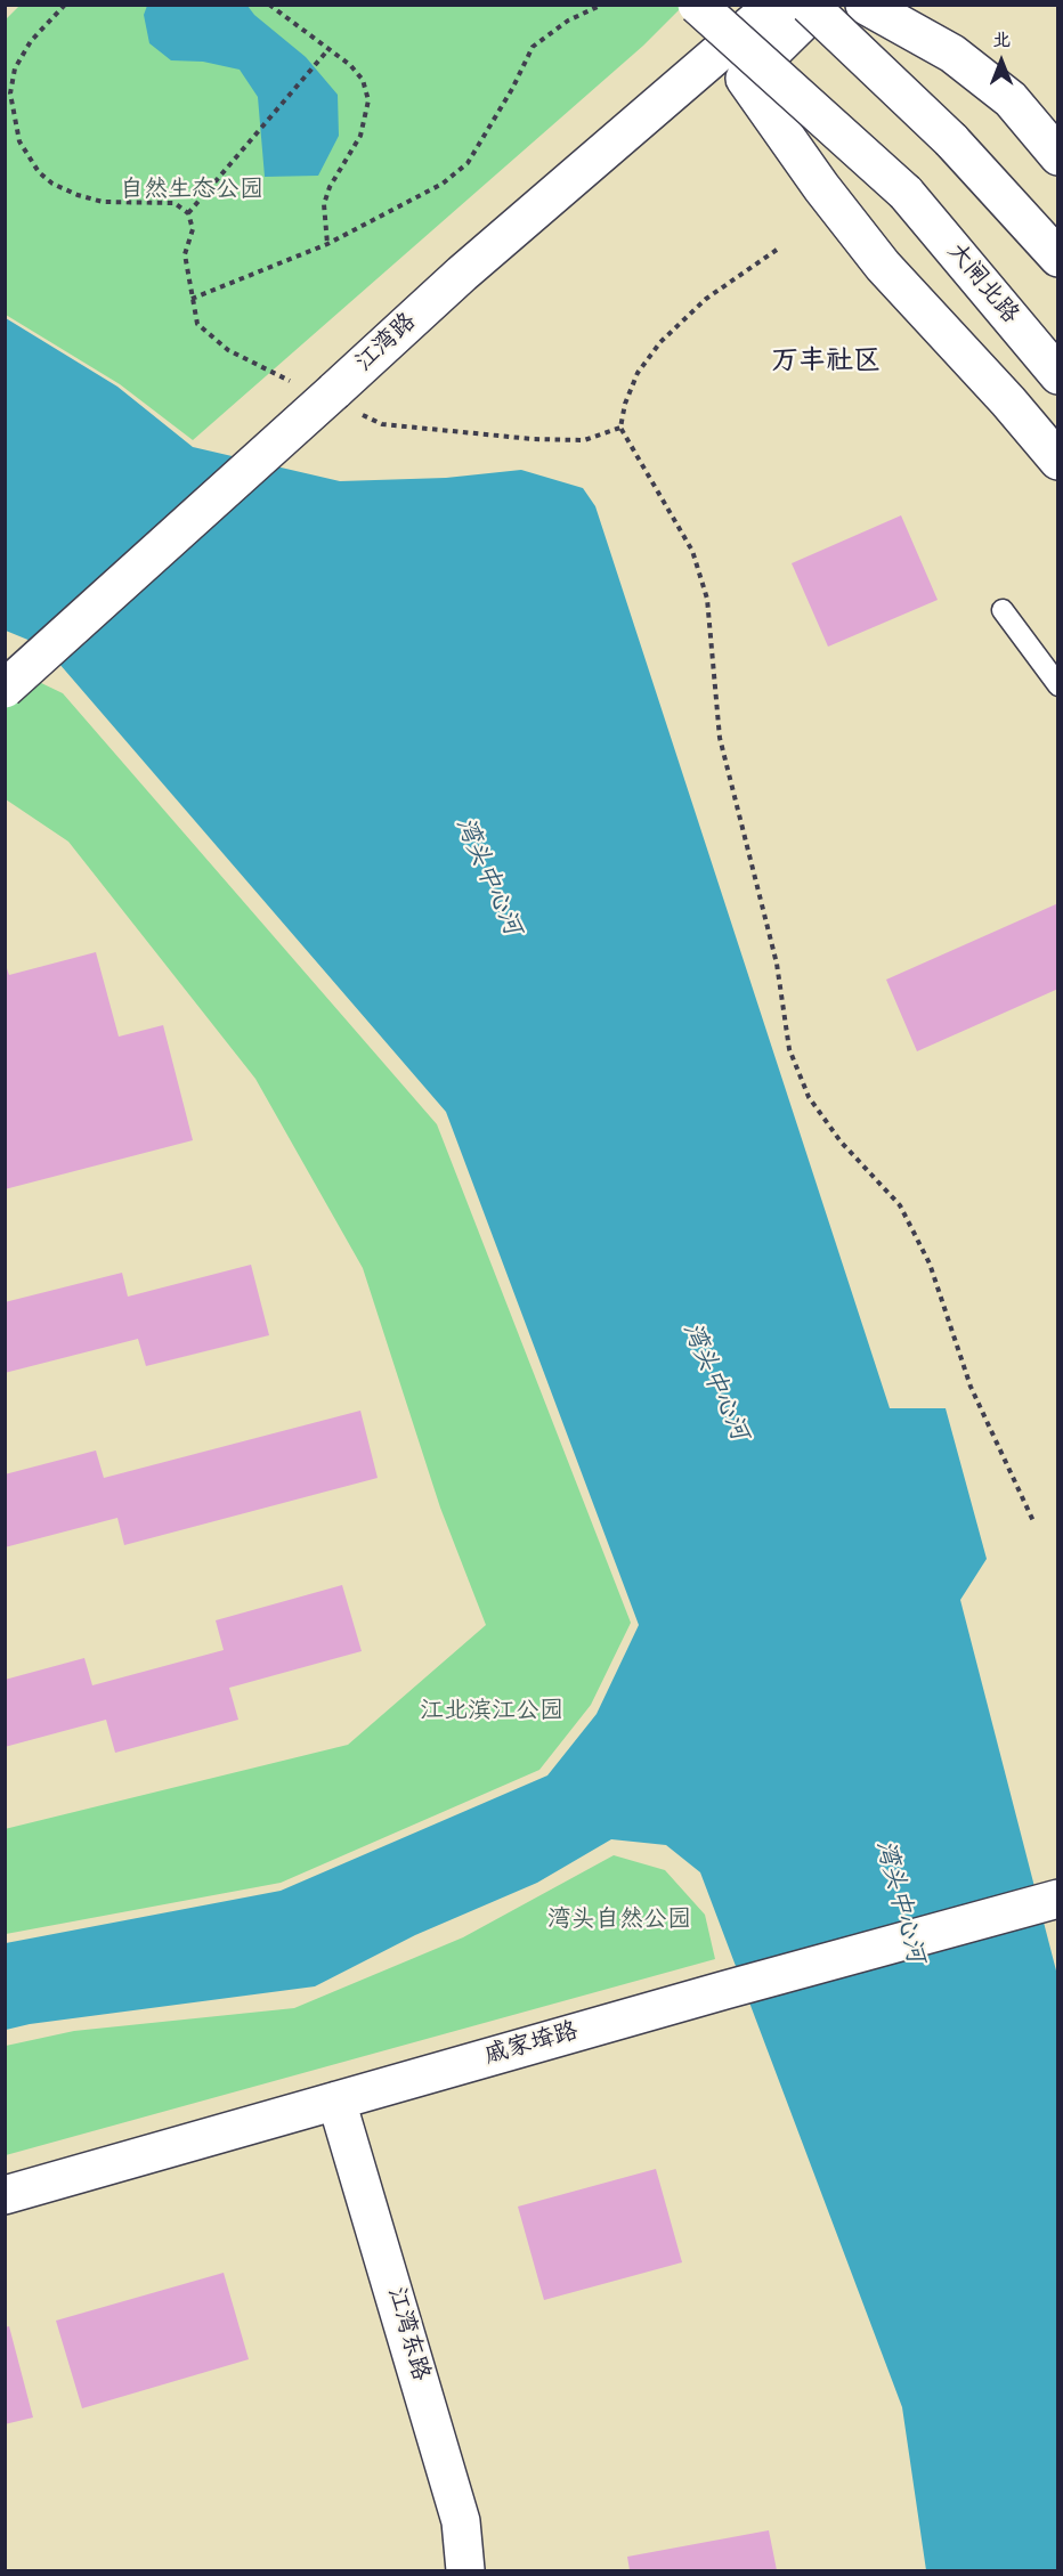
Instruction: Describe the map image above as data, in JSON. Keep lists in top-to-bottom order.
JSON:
{
  "streets": {
    "street": [
      "大闸北路",
      "江湾路",
      "戚家𡍲路",
      "江湾东路"
    ]
  },
  "crossings": [
    ["戚家𡍲路", "江湾东路"]
  ],
  "districts": ["万丰社区"],
  "water": ["湾头中心河"],
  "parks": ["自然生态公园", "江北滨江公园", "湾头自然公园"],
  "north": "top"
}
